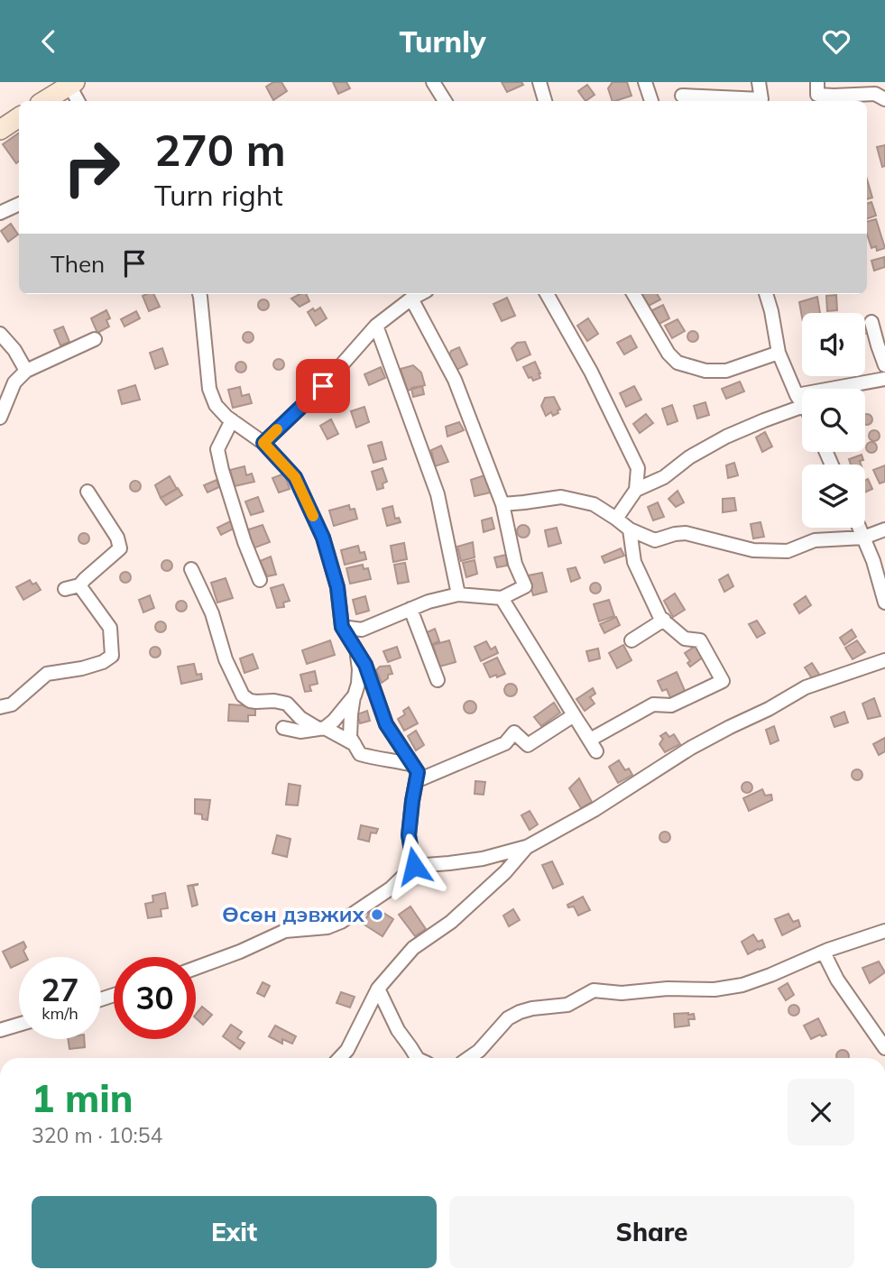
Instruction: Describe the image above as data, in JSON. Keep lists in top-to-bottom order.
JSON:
{
  "places": ["Өсөн дэвжих"],
  "page": {
    "header": "Turnly",
    "turn": ["270 m", "Turn right"],
    "then": "Then",
    "speed": "27 km/h",
    "limit": "30",
    "heading": ["1 min", "320 m · 10:54"],
    "buttons": ["Exit", "Share"]
  }
}
